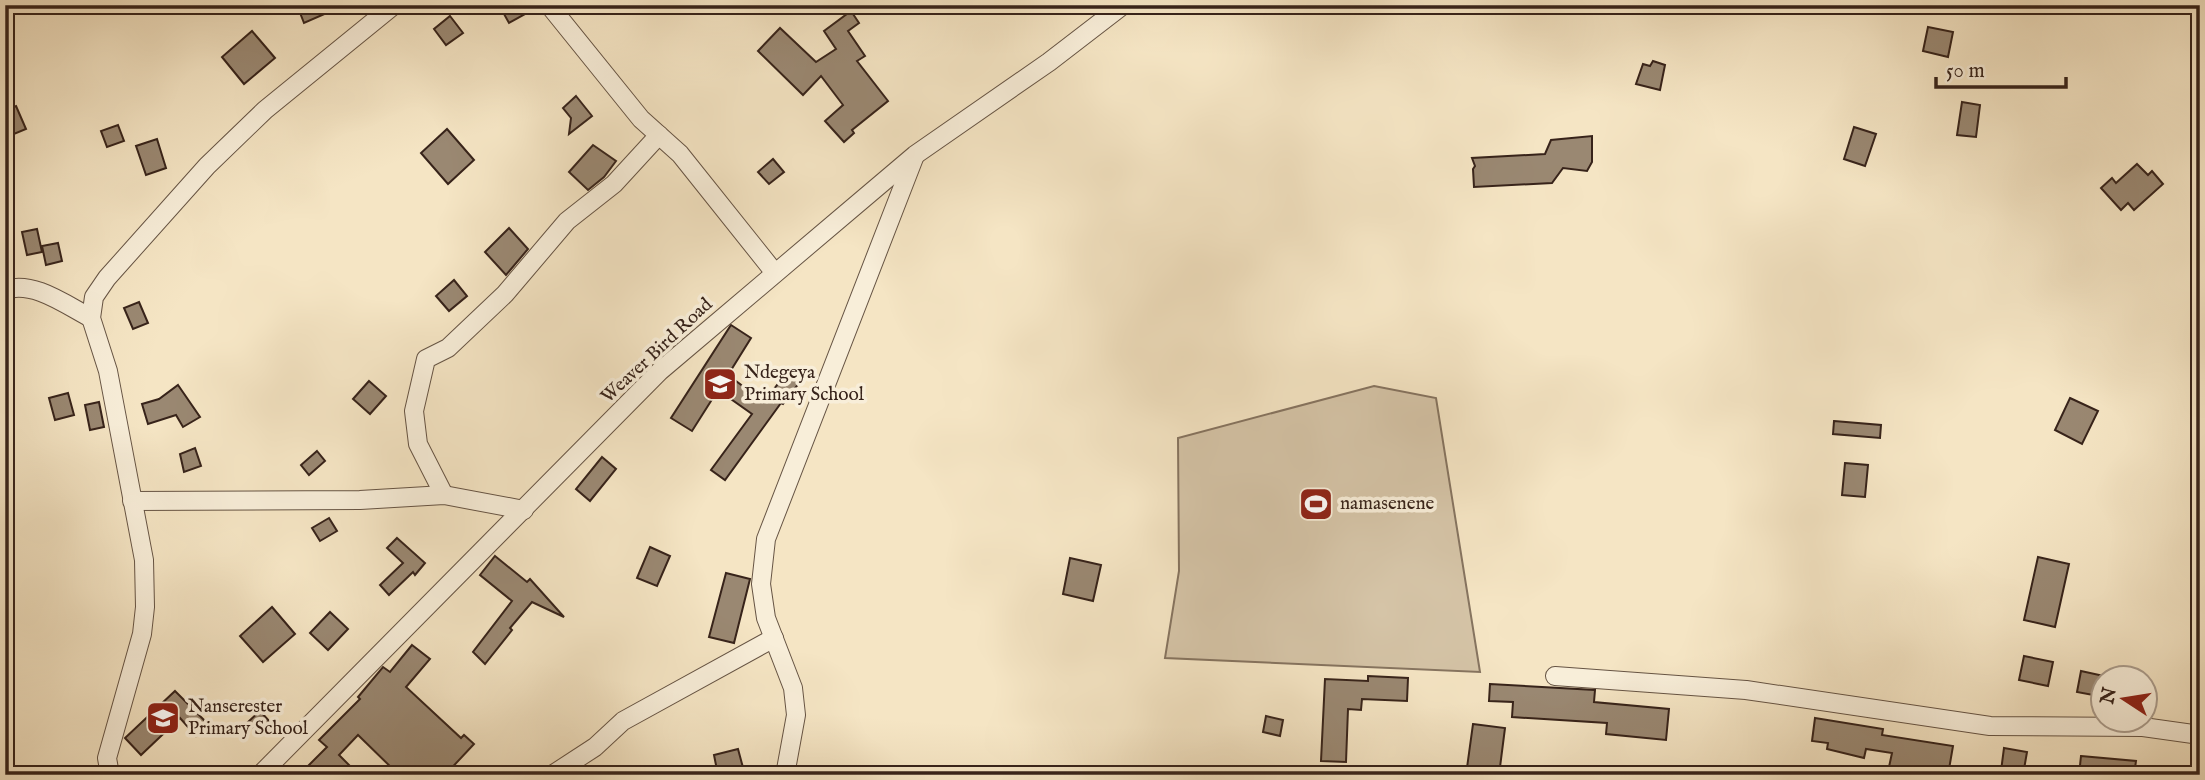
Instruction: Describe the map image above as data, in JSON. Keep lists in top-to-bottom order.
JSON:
{
  "streets": {
    "street": ["Weaver Bird Road"]
  },
  "places": {
    "school or university": ["Ndegeya Primary School", "Nanserester Primary School"],
    "sports": ["namasenene"]
  },
  "scale_bar": "50 m",
  "north": "left"
}
